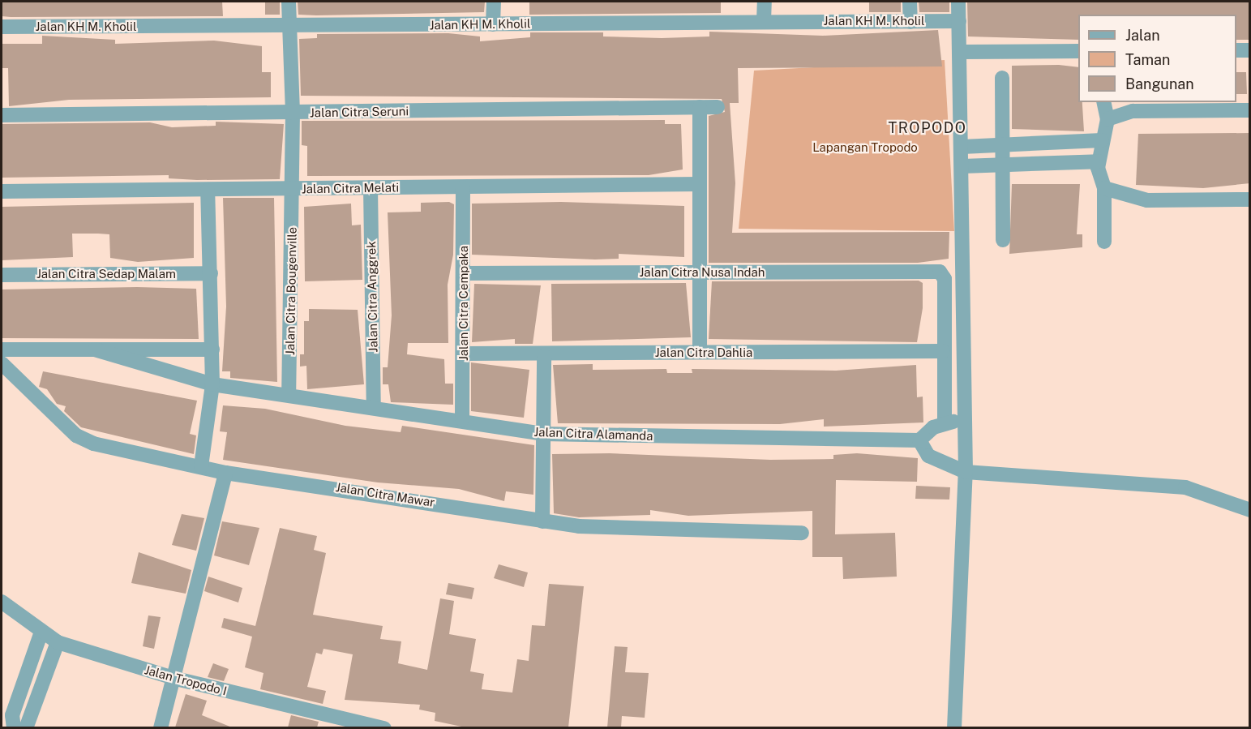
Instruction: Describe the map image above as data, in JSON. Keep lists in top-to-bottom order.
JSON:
{
  "streets": {
    "street": [
      "Jalan KH M. Kholil",
      "Jalan Citra Seruni",
      "Jalan Citra Melati",
      "Jalan Citra Nusa Indah",
      "Jalan Citra Sedap Malam",
      "Jalan Citra Bougenville",
      "Jalan Citra Anggrek",
      "Jalan Citra Cempaka",
      "Jalan Citra Dahlia",
      "Jalan Citra Alamanda",
      "Jalan Citra Mawar",
      "Jalan Tropodo I"
    ]
  },
  "crossings": [
    ["Jalan KH M. Kholil", "Jalan Citra Bougenville"],
    ["Jalan Citra Seruni", "Jalan Citra Bougenville"],
    ["Jalan Citra Melati", "Jalan Citra Bougenville"],
    ["Jalan Citra Melati", "Jalan Citra Anggrek"],
    ["Jalan Citra Melati", "Jalan Citra Cempaka"],
    ["Jalan Citra Nusa Indah", "Jalan Citra Cempaka"],
    ["Jalan Citra Nusa Indah", "Jalan Citra Dahlia"],
    ["Jalan Citra Bougenville", "Jalan Citra Alamanda"],
    ["Jalan Citra Anggrek", "Jalan Citra Alamanda"],
    ["Jalan Citra Cempaka", "Jalan Citra Dahlia"],
    ["Jalan Citra Cempaka", "Jalan Citra Alamanda"]
  ],
  "districts": ["TROPODO"],
  "parks": ["Lapangan Tropodo"],
  "legend": ["Jalan", "Taman", "Bangunan"]
}
